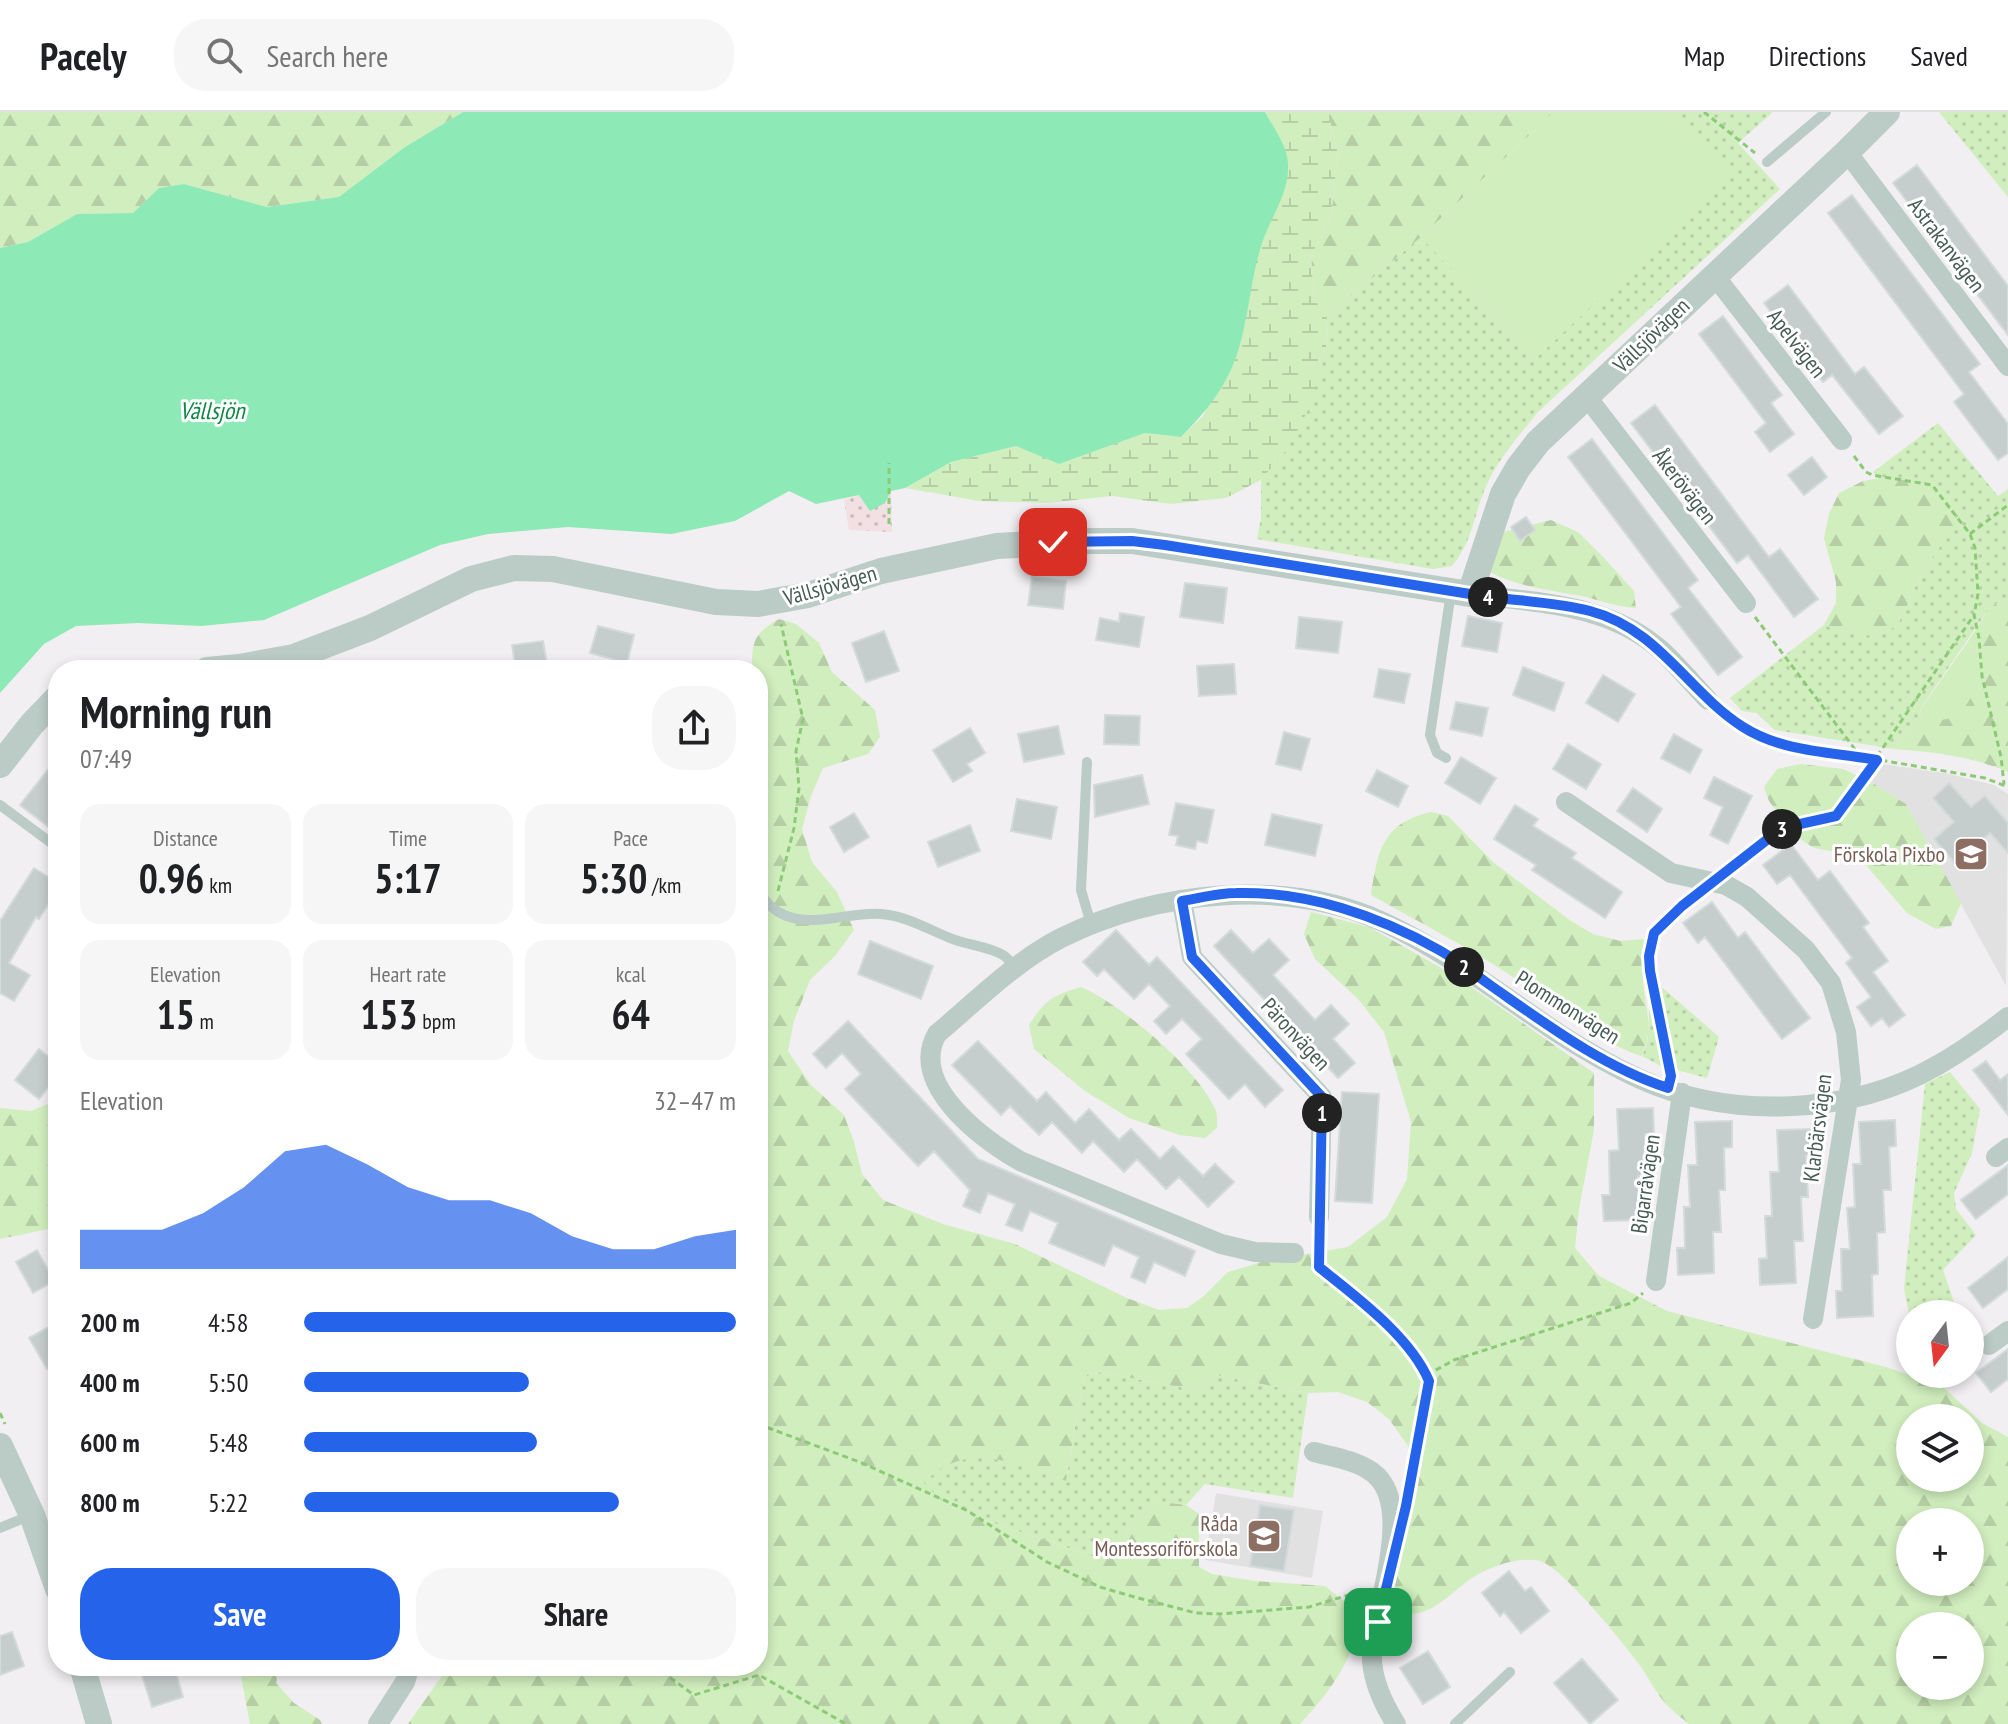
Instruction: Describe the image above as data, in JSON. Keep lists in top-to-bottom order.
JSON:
{
  "streets": {
    "street": [
      "Astrakanvägen",
      "Vällsjövägen",
      "Apelvägen",
      "Åkerövägen",
      "Plommonvägen",
      "Päronvägen",
      "Klarbärsvägen",
      "Bigarråvägen"
    ]
  },
  "crossings": [
    ["Astrakanvägen", "Vällsjövägen"],
    ["Vällsjövägen", "Apelvägen"],
    ["Vällsjövägen", "Åkerövägen"],
    ["Plommonvägen", "Päronvägen"],
    ["Plommonvägen", "Klarbärsvägen"],
    ["Plommonvägen", "Bigarråvägen"],
    ["Klarbärsvägen", "Bigarråvägen"]
  ],
  "water": ["Vällsjön"],
  "places": {
    "school or university": ["Förskola Pixbo", "Råda Montessoriförskola"]
  },
  "north": "bottom",
  "page": {
    "header": "Pacely",
    "search": "Search here",
    "nav": ["Map", "Directions", "Saved"],
    "pins": [
      "4",
      "3",
      "2",
      "1"
    ],
    "heading": ["Morning run", "07:49"],
    "stats": [
      ["Distance", "0.96 km"],
      ["Time", "5:17"],
      ["Pace", "5:30 /km"],
      ["Elevation", "15 m"],
      ["Heart rate", "153 bpm"],
      ["kcal", "64"]
    ],
    "chart": ["Elevation", "32–47 m"],
    "list": [
      {
        "name": "200 m",
        "note": "4:58"
      },
      {
        "name": "400 m",
        "note": "5:50"
      },
      {
        "name": "600 m",
        "note": "5:48"
      },
      {
        "name": "800 m",
        "note": "5:22"
      }
    ],
    "map_buttons": ["+", "−"],
    "buttons": ["Save", "Share"]
  }
}
